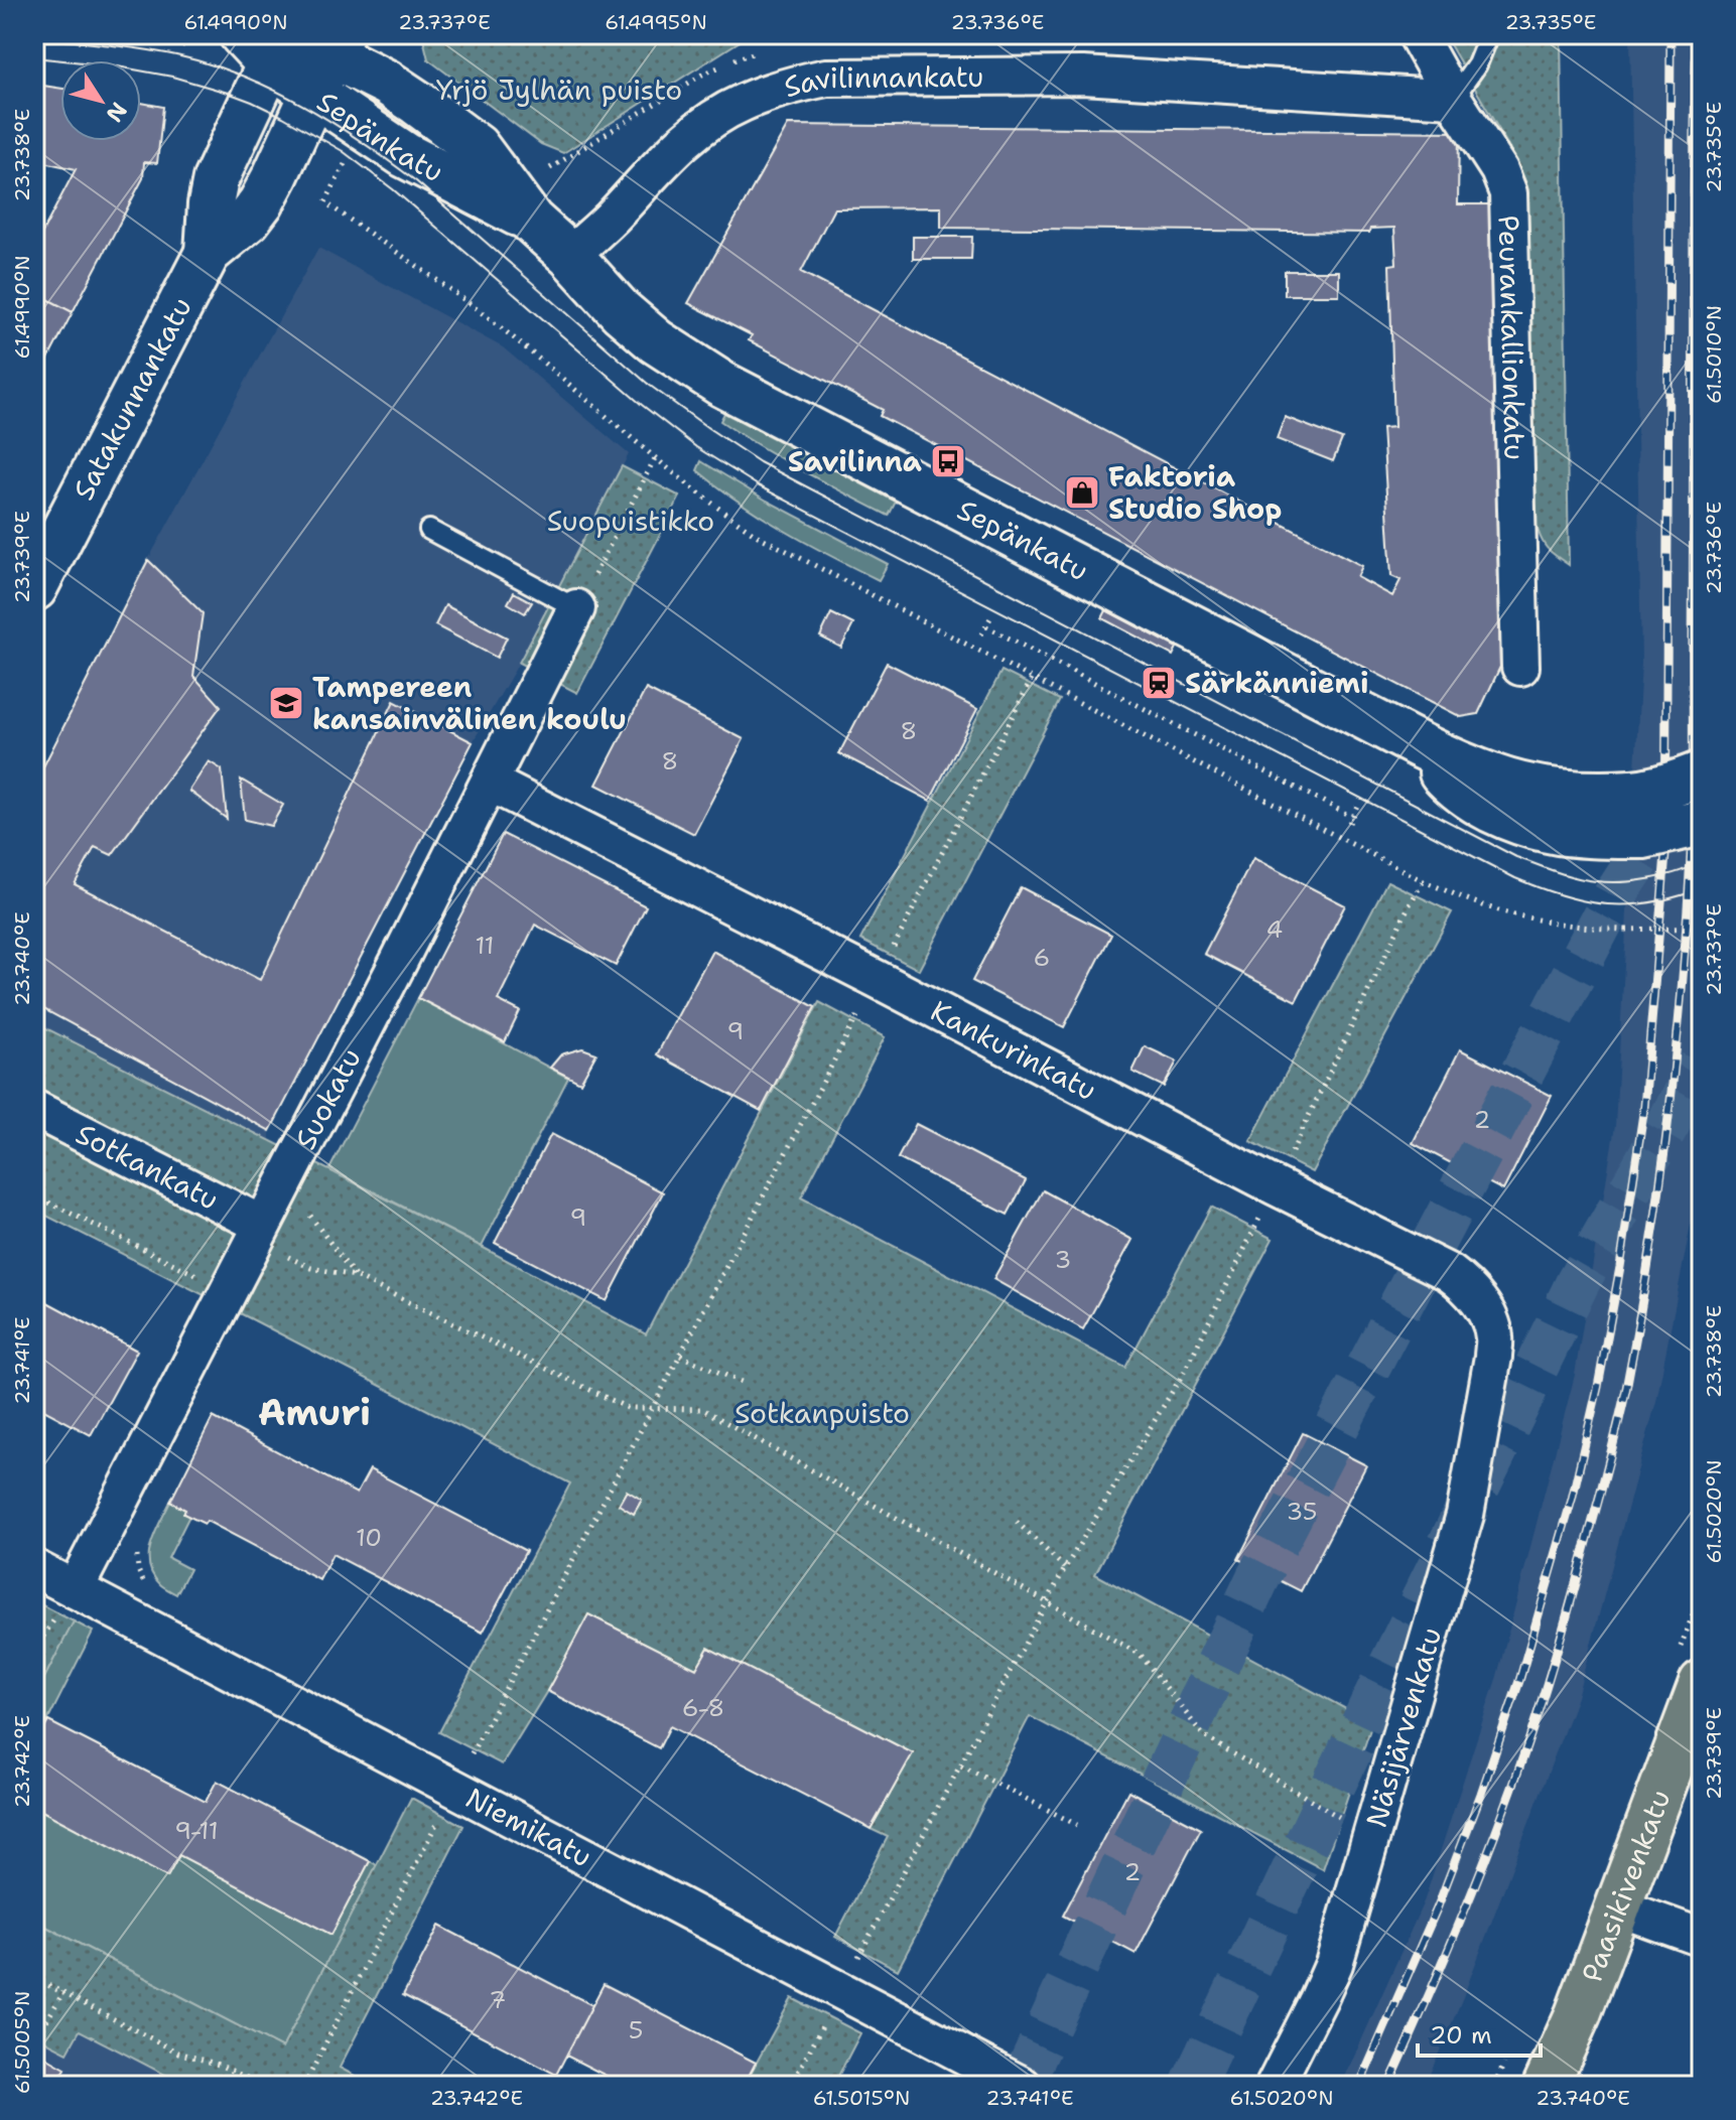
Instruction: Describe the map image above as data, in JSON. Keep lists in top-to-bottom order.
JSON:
{
  "streets": {
    "main road": ["Sepänkatu", "Satakunnankatu", "Paasikivenkatu"],
    "street": [
      "Savilinnankatu",
      "Peurankallionkatu",
      "Kankurinkatu",
      "Suokatu",
      "Sotkankatu",
      "Näsijärvenkatu",
      "Niemikatu"
    ]
  },
  "crossings": [
    ["Savilinnankatu", "Sepänkatu"],
    ["Savilinnankatu", "Peurankallionkatu"],
    ["Sepänkatu", "Satakunnankatu"],
    ["Kankurinkatu", "Suokatu"],
    ["Kankurinkatu", "Näsijärvenkatu"],
    ["Suokatu", "Sotkankatu"],
    ["Suokatu", "Niemikatu"]
  ],
  "districts": ["Amuri"],
  "parks": ["Yrjö Jylhän puisto", "Suopuistikko", "Sotkanpuisto"],
  "places": {
    "bus stop": ["Savilinna"],
    "shop": ["Faktoria Studio Shop"],
    "station": ["Särkänniemi"],
    "school or university": ["Tampereen kansainvälinen koulu"]
  },
  "house_numbers": [
    "8",
    "8",
    "4",
    "11",
    "6",
    "9",
    "2",
    "9",
    "3",
    "35",
    "10",
    "6-8",
    "9-11",
    "2",
    "7",
    "5"
  ],
  "scale_bar": "20 m",
  "north": "bottom right",
  "coordinates": [
    "61.4990°N",
    "23.737°E",
    "61.4995°N",
    "23.736°E",
    "23.735°E",
    "23.738°E",
    "61.5010°N",
    "23.739°E",
    "23.740°E",
    "23.741°E",
    "61.5020°N",
    "23.742°E",
    "61.5005°N",
    "61.5015°N"
  ]
}
